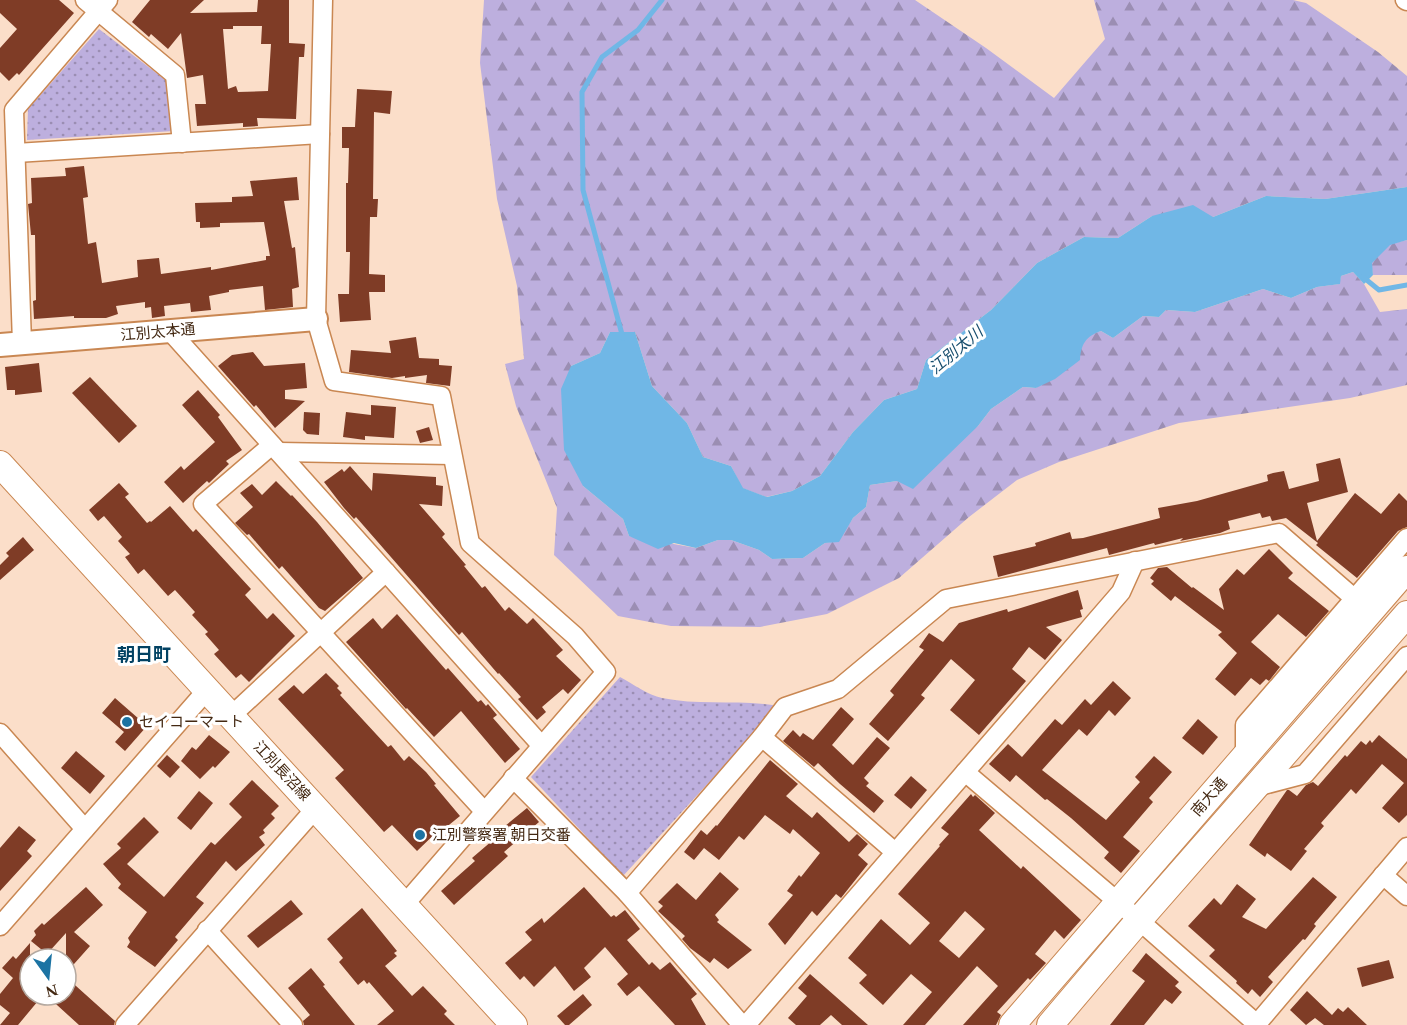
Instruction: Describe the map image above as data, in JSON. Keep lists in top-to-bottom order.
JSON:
{
  "streets": {
    "main road": ["江別長沼線", "南大通"],
    "street": ["江別太本通"]
  },
  "districts": ["朝日町"],
  "water": ["江別太川"],
  "places": ["セイコーマート", "江別警察署 朝日交番"],
  "north": "bottom"
}
